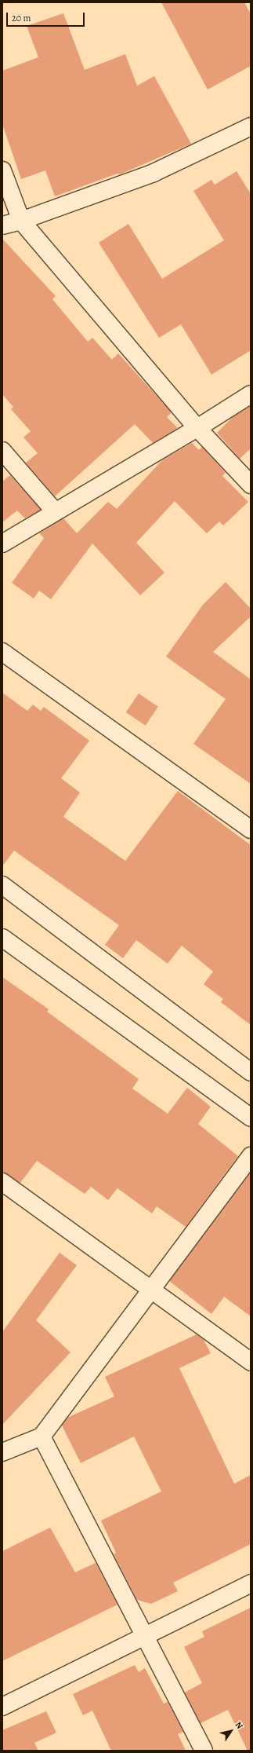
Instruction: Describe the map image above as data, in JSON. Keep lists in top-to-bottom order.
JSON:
{
  "scale_bar": "20 m",
  "north": "top right"
}
